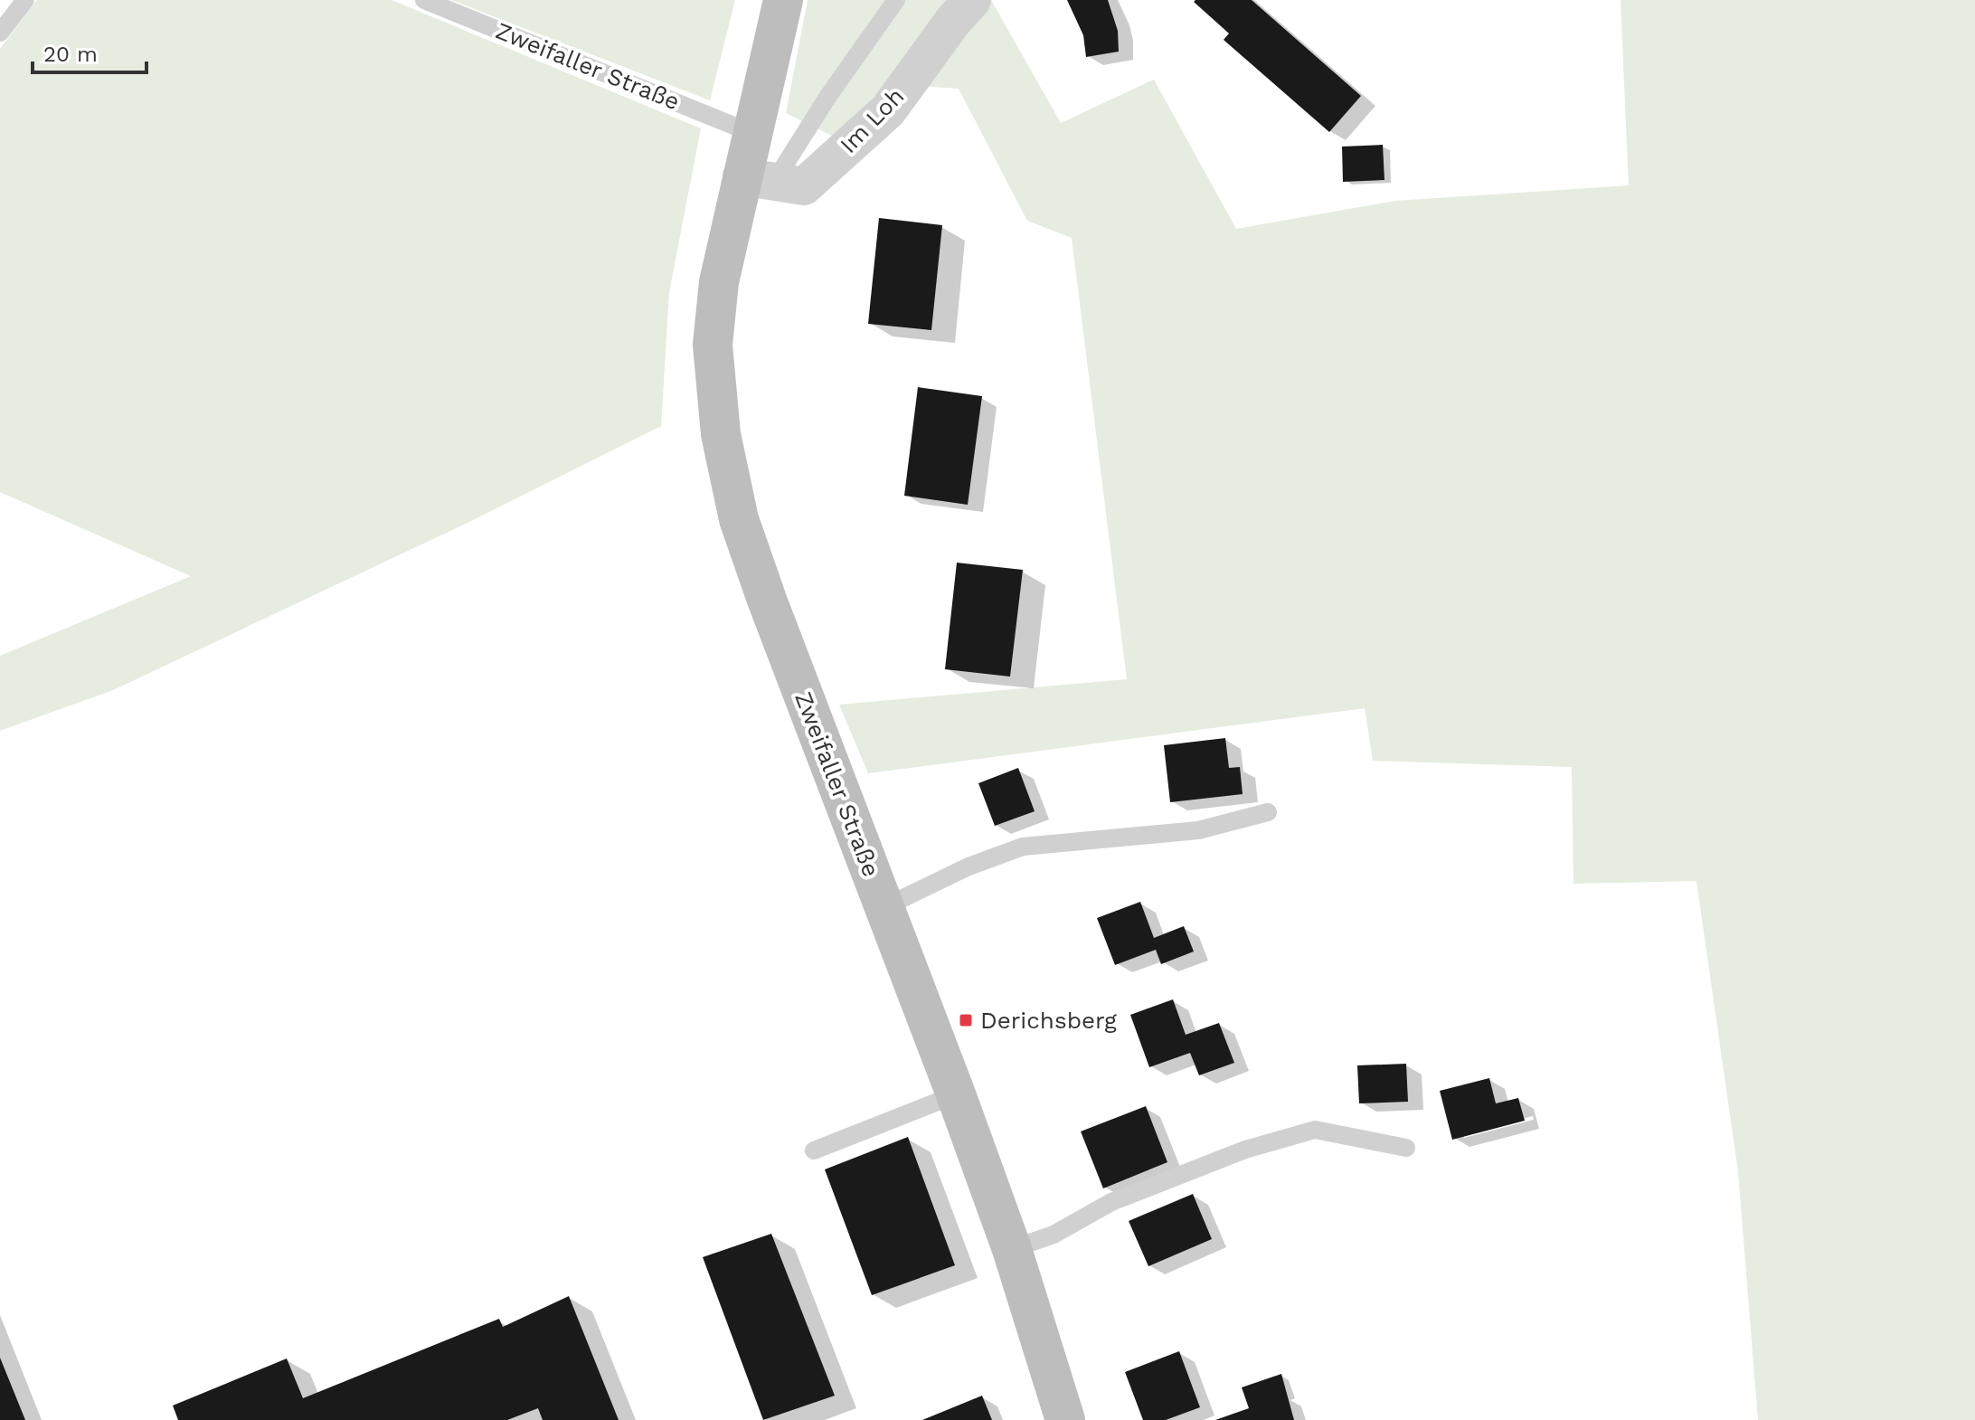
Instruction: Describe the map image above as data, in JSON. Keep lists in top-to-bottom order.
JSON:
{
  "streets": {
    "main road": ["Zweifaller Straße"],
    "street": ["Im Loh"]
  },
  "crossings": [
    ["Zweifaller Straße", "Im Loh"]
  ],
  "places": {
    "transit": ["Derichsberg"]
  },
  "scale_bar": "20 m"
}
